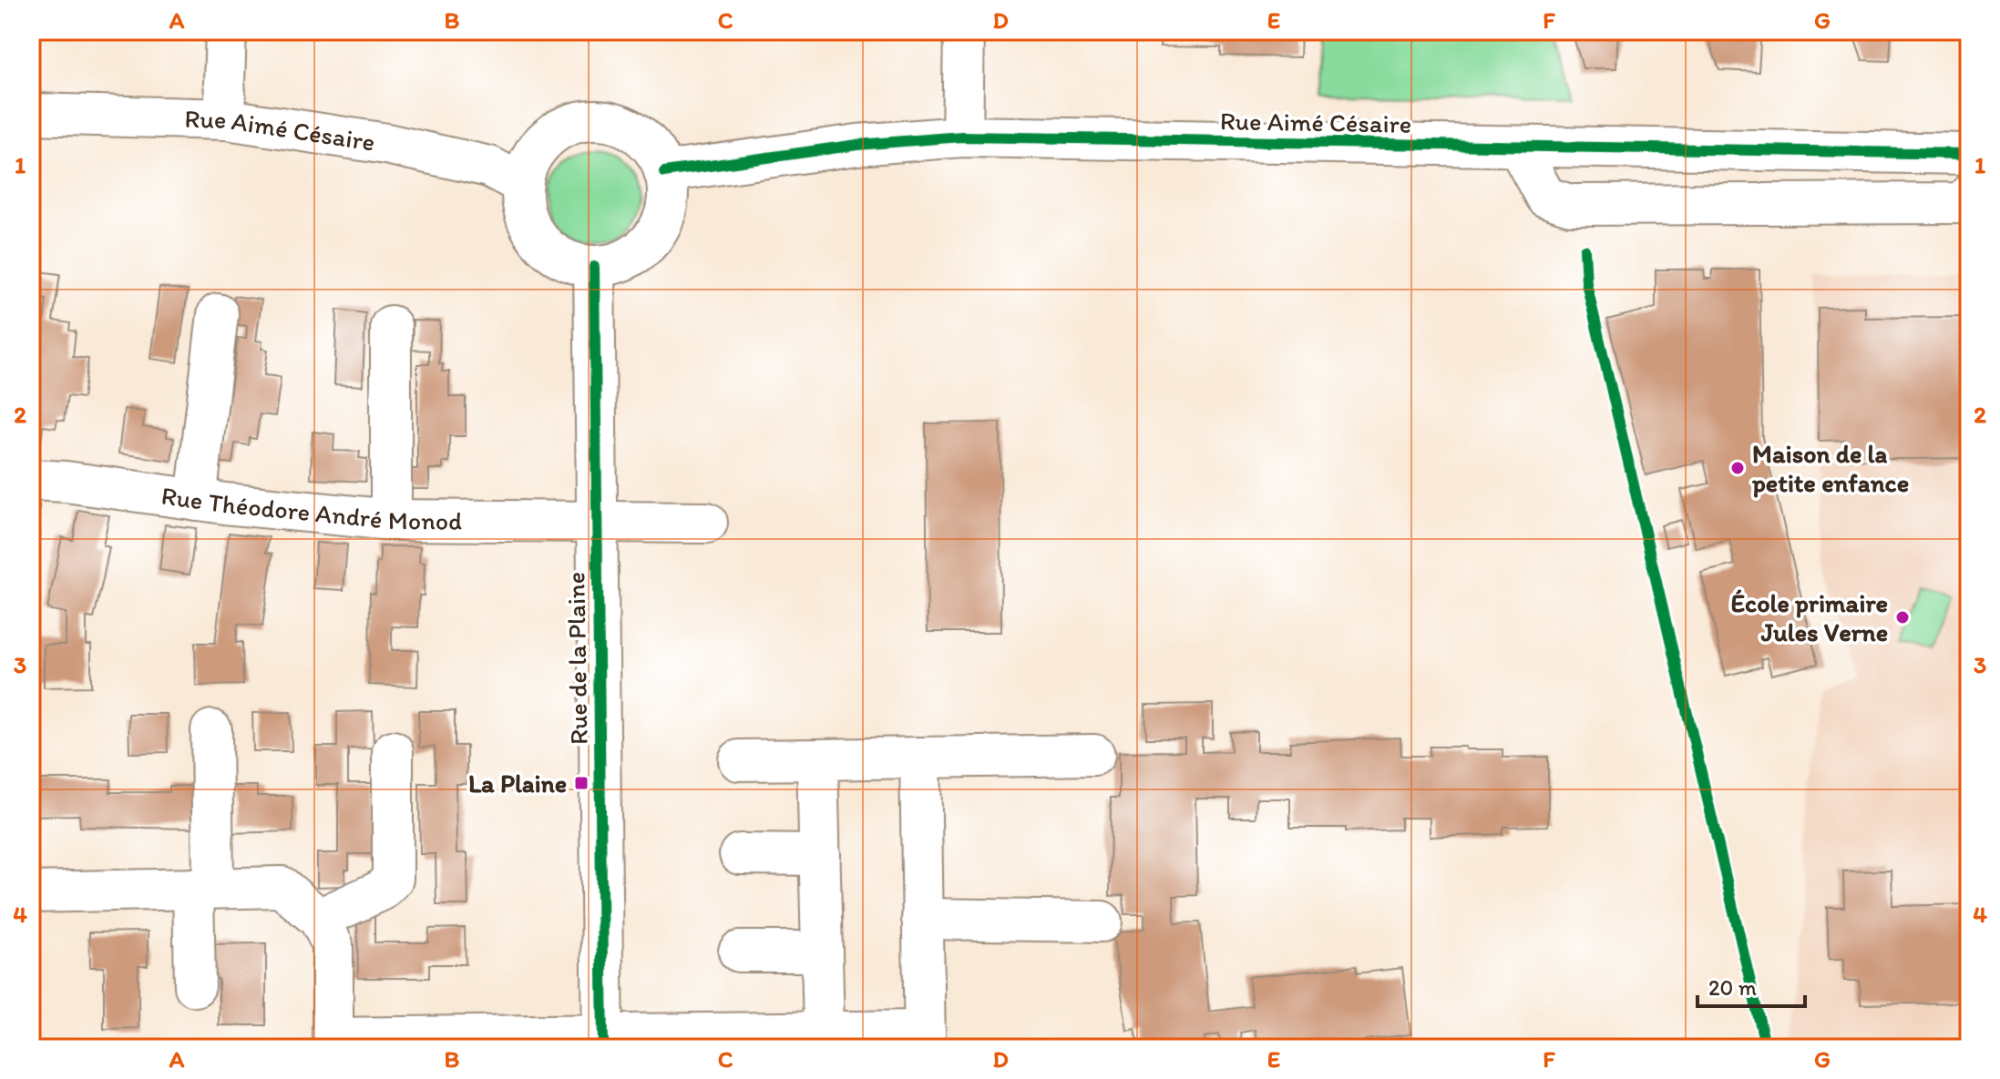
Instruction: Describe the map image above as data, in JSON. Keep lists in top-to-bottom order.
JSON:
{
  "streets": {
    "street": ["Rue Aimé Césaire", "Rue Théodore André Monod", "Rue de la Plaine"]
  },
  "crossings": [
    ["Rue Aimé Césaire", "Rue de la Plaine"],
    ["Rue Théodore André Monod", "Rue de la Plaine"]
  ],
  "places": {
    "other": ["Maison de la petite enfance", "École primaire Jules Verne"],
    "transit": ["La Plaine"]
  },
  "scale_bar": "20 m",
  "grid": {
    "columns": [
      "A",
      "B",
      "C",
      "D",
      "E",
      "F",
      "G"
    ],
    "rows": [
      "1",
      "2",
      "3",
      "4"
    ]
  }
}
